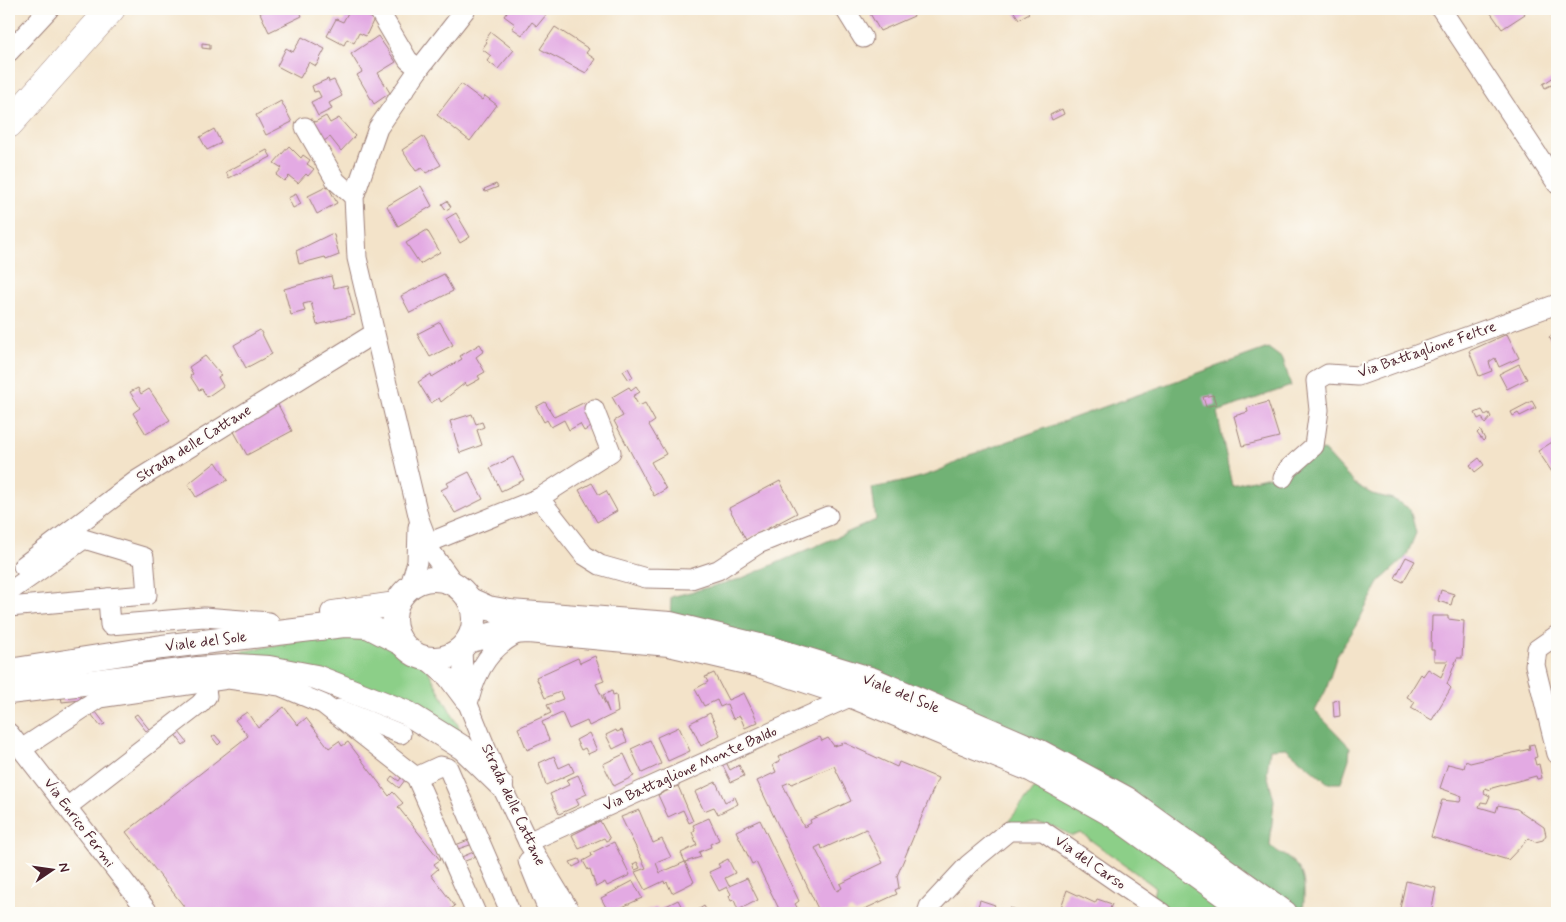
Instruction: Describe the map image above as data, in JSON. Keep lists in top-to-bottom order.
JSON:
{
  "streets": {
    "main road": ["Viale del Sole"],
    "street": [
      "Via Battaglione Feltre",
      "Strada delle Cattane",
      "Via Battaglione Monte Baldo",
      "Via Enrico Fermi",
      "Via del Carso"
    ]
  },
  "crossings": [
    ["Strada delle Cattane", "Viale del Sole"],
    ["Strada delle Cattane", "Via Battaglione Monte Baldo"],
    ["Viale del Sole", "Via Battaglione Monte Baldo"]
  ],
  "north": "right"
}
